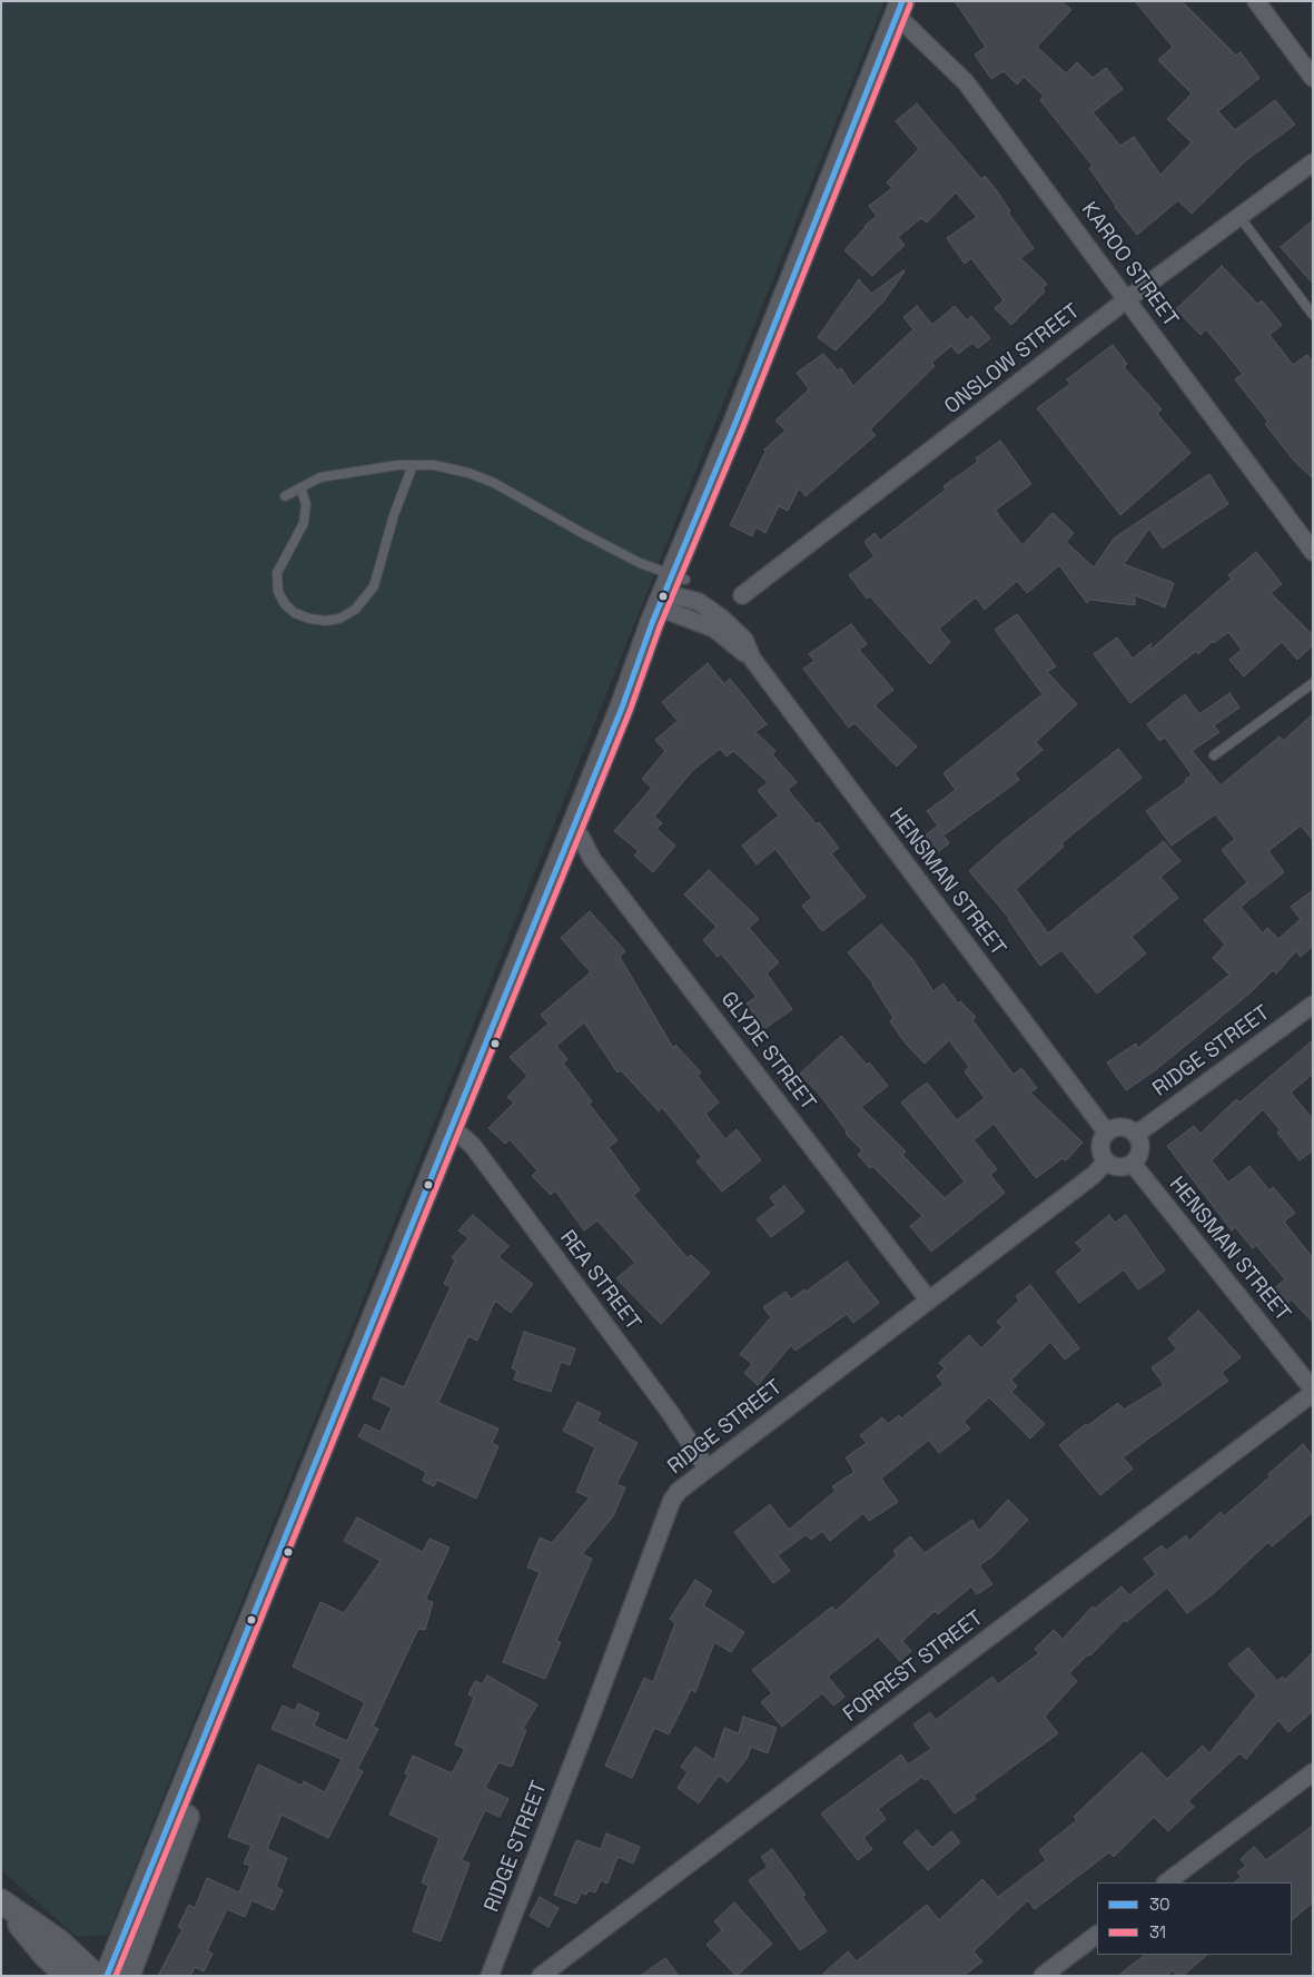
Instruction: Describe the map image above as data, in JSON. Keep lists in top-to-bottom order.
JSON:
{
  "streets": {
    "street": [
      "KAROO STREET",
      "ONSLOW STREET",
      "HENSMAN STREET",
      "GLYDE STREET",
      "RIDGE STREET",
      "REA STREET",
      "FORREST STREET"
    ]
  },
  "crossings": [
    ["KAROO STREET", "ONSLOW STREET"],
    ["HENSMAN STREET", "RIDGE STREET"],
    ["HENSMAN STREET", "FORREST STREET"],
    ["GLYDE STREET", "RIDGE STREET"],
    ["RIDGE STREET", "REA STREET"]
  ],
  "lines": ["transit line 30", "transit line 31"],
  "legend": ["30", "31"]
}
